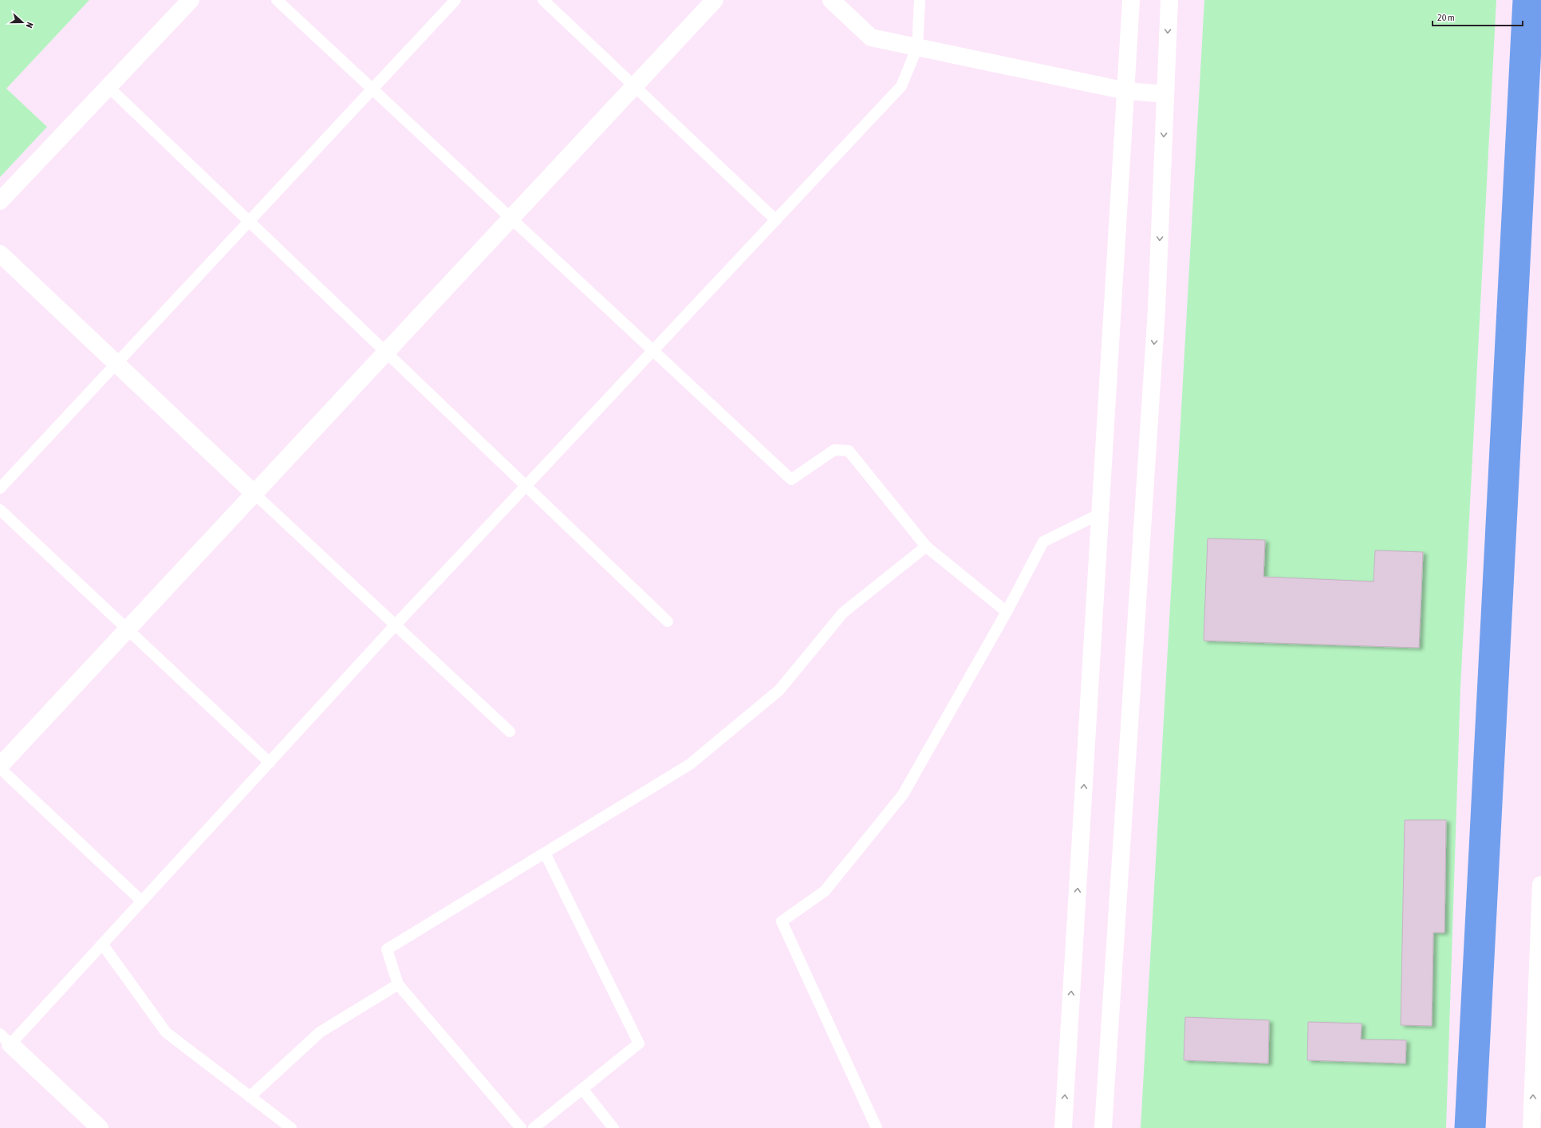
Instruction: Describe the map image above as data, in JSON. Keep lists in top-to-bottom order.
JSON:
{
  "scale_bar": "20 m",
  "north": "right"
}
